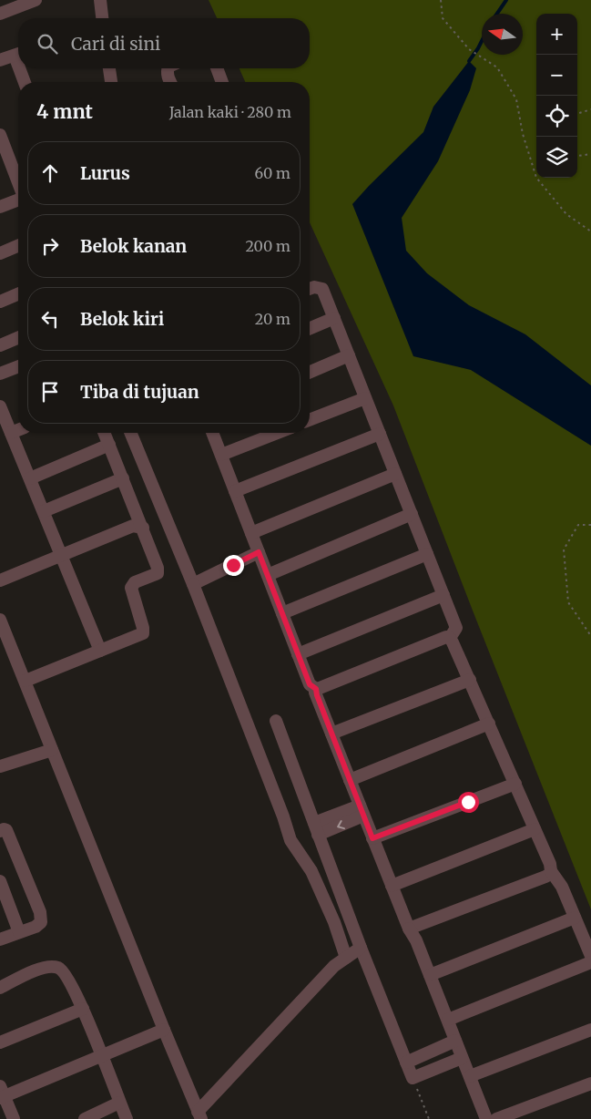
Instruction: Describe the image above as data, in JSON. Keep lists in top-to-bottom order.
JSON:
{
  "north": "left",
  "page": {
    "map_buttons": ["+", "−"],
    "search": "Cari di sini",
    "heading": ["4 mnt", "Jalan kaki · 280 m"],
    "list": [
      ["Lurus", "60 m"],
      ["Belok kanan", "200 m"],
      ["Belok kiri", "20 m"],
      "Tiba di tujuan"
    ]
  }
}
